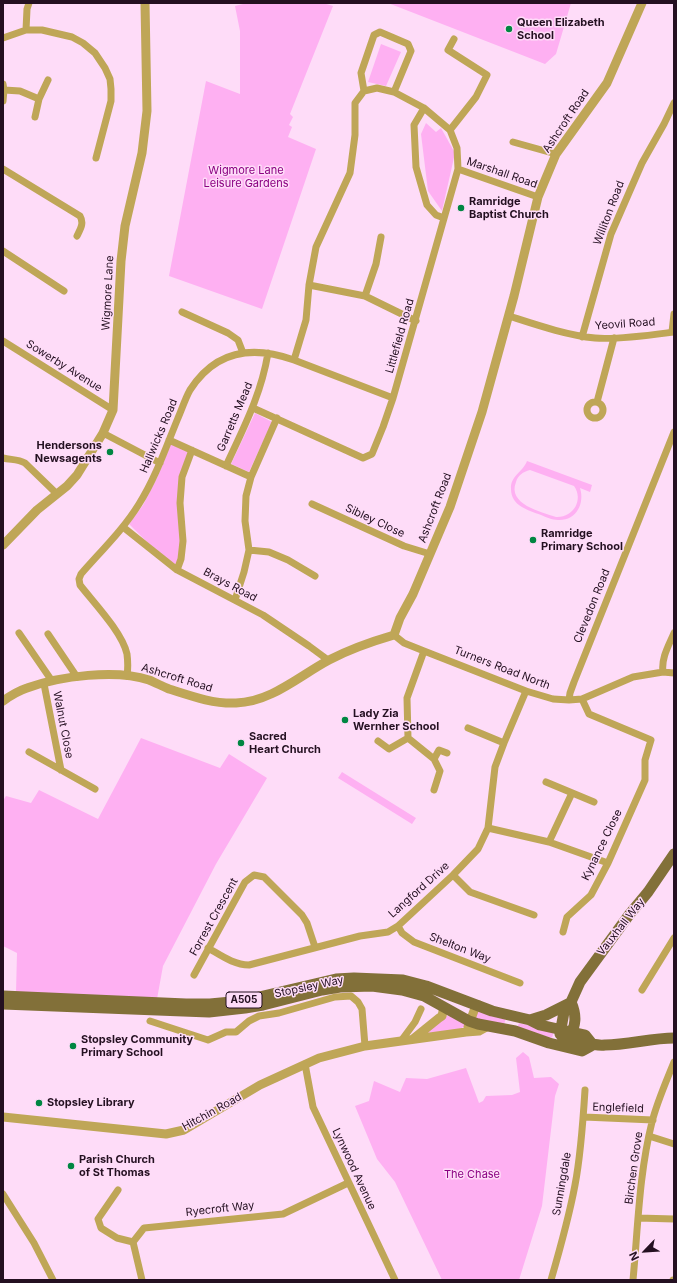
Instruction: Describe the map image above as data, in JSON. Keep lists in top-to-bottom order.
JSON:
{
  "streets": {
    "main road": ["Vauxhall Way", "Stopsley Way", "A505"],
    "street": [
      "Ashcroft Road",
      "Marshall Road",
      "Williton Road",
      "Wigmore Lane",
      "Yeovil Road",
      "Littlefield Road",
      "Sowerby Avenue",
      "Garretts Mead",
      "Hallwicks Road",
      "Sibley Close",
      "Brays Road",
      "Clevedon Road",
      "Turners Road North",
      "Walnut Close",
      "Kynance Close",
      "Langford Drive",
      "Forrest Crescent",
      "Shelton Way",
      "Englefield",
      "Hitchin Road",
      "Birchen Grove",
      "Lynwood Avenue",
      "Sunningdale",
      "Ryecroft Way"
    ]
  },
  "crossings": [
    ["Ashcroft Road", "Marshall Road"],
    ["Ashcroft Road", "Yeovil Road"],
    ["Ashcroft Road", "Hallwicks Road"],
    ["Ashcroft Road", "Sibley Close"],
    ["Ashcroft Road", "Brays Road"],
    ["Ashcroft Road", "Turners Road North"],
    ["Ashcroft Road", "Walnut Close"],
    ["Marshall Road", "Littlefield Road"],
    ["Williton Road", "Yeovil Road"],
    ["Wigmore Lane", "Sowerby Avenue"],
    ["Littlefield Road", "Garretts Mead"],
    ["Littlefield Road", "Hallwicks Road"],
    ["Garretts Mead", "Hallwicks Road"],
    ["Hallwicks Road", "Brays Road"],
    ["Clevedon Road", "Turners Road North"],
    ["Turners Road North", "Kynance Close"],
    ["Turners Road North", "Langford Drive"],
    ["Langford Drive", "Forrest Crescent"],
    ["Langford Drive", "Shelton Way"],
    ["Vauxhall Way", "Stopsley Way"],
    ["Stopsley Way", "Hitchin Road"],
    ["Englefield", "Birchen Grove"],
    ["Englefield", "Sunningdale"],
    ["Hitchin Road", "Lynwood Avenue"],
    ["Lynwood Avenue", "Ryecroft Way"]
  ],
  "parks": ["Wigmore Lane Leisure Gardens", "The Chase"],
  "places": [
    "Queen Elizabeth School",
    "Ramridge Baptist Church",
    "Hendersons Newsagents",
    "Ramridge Primary School",
    "Lady Zia Wernher School",
    "Sacred Heart Church",
    "Stopsley Community Primary School",
    "Stopsley Library",
    "Parish Church of St Thomas"
  ],
  "north": "bottom left"
}
